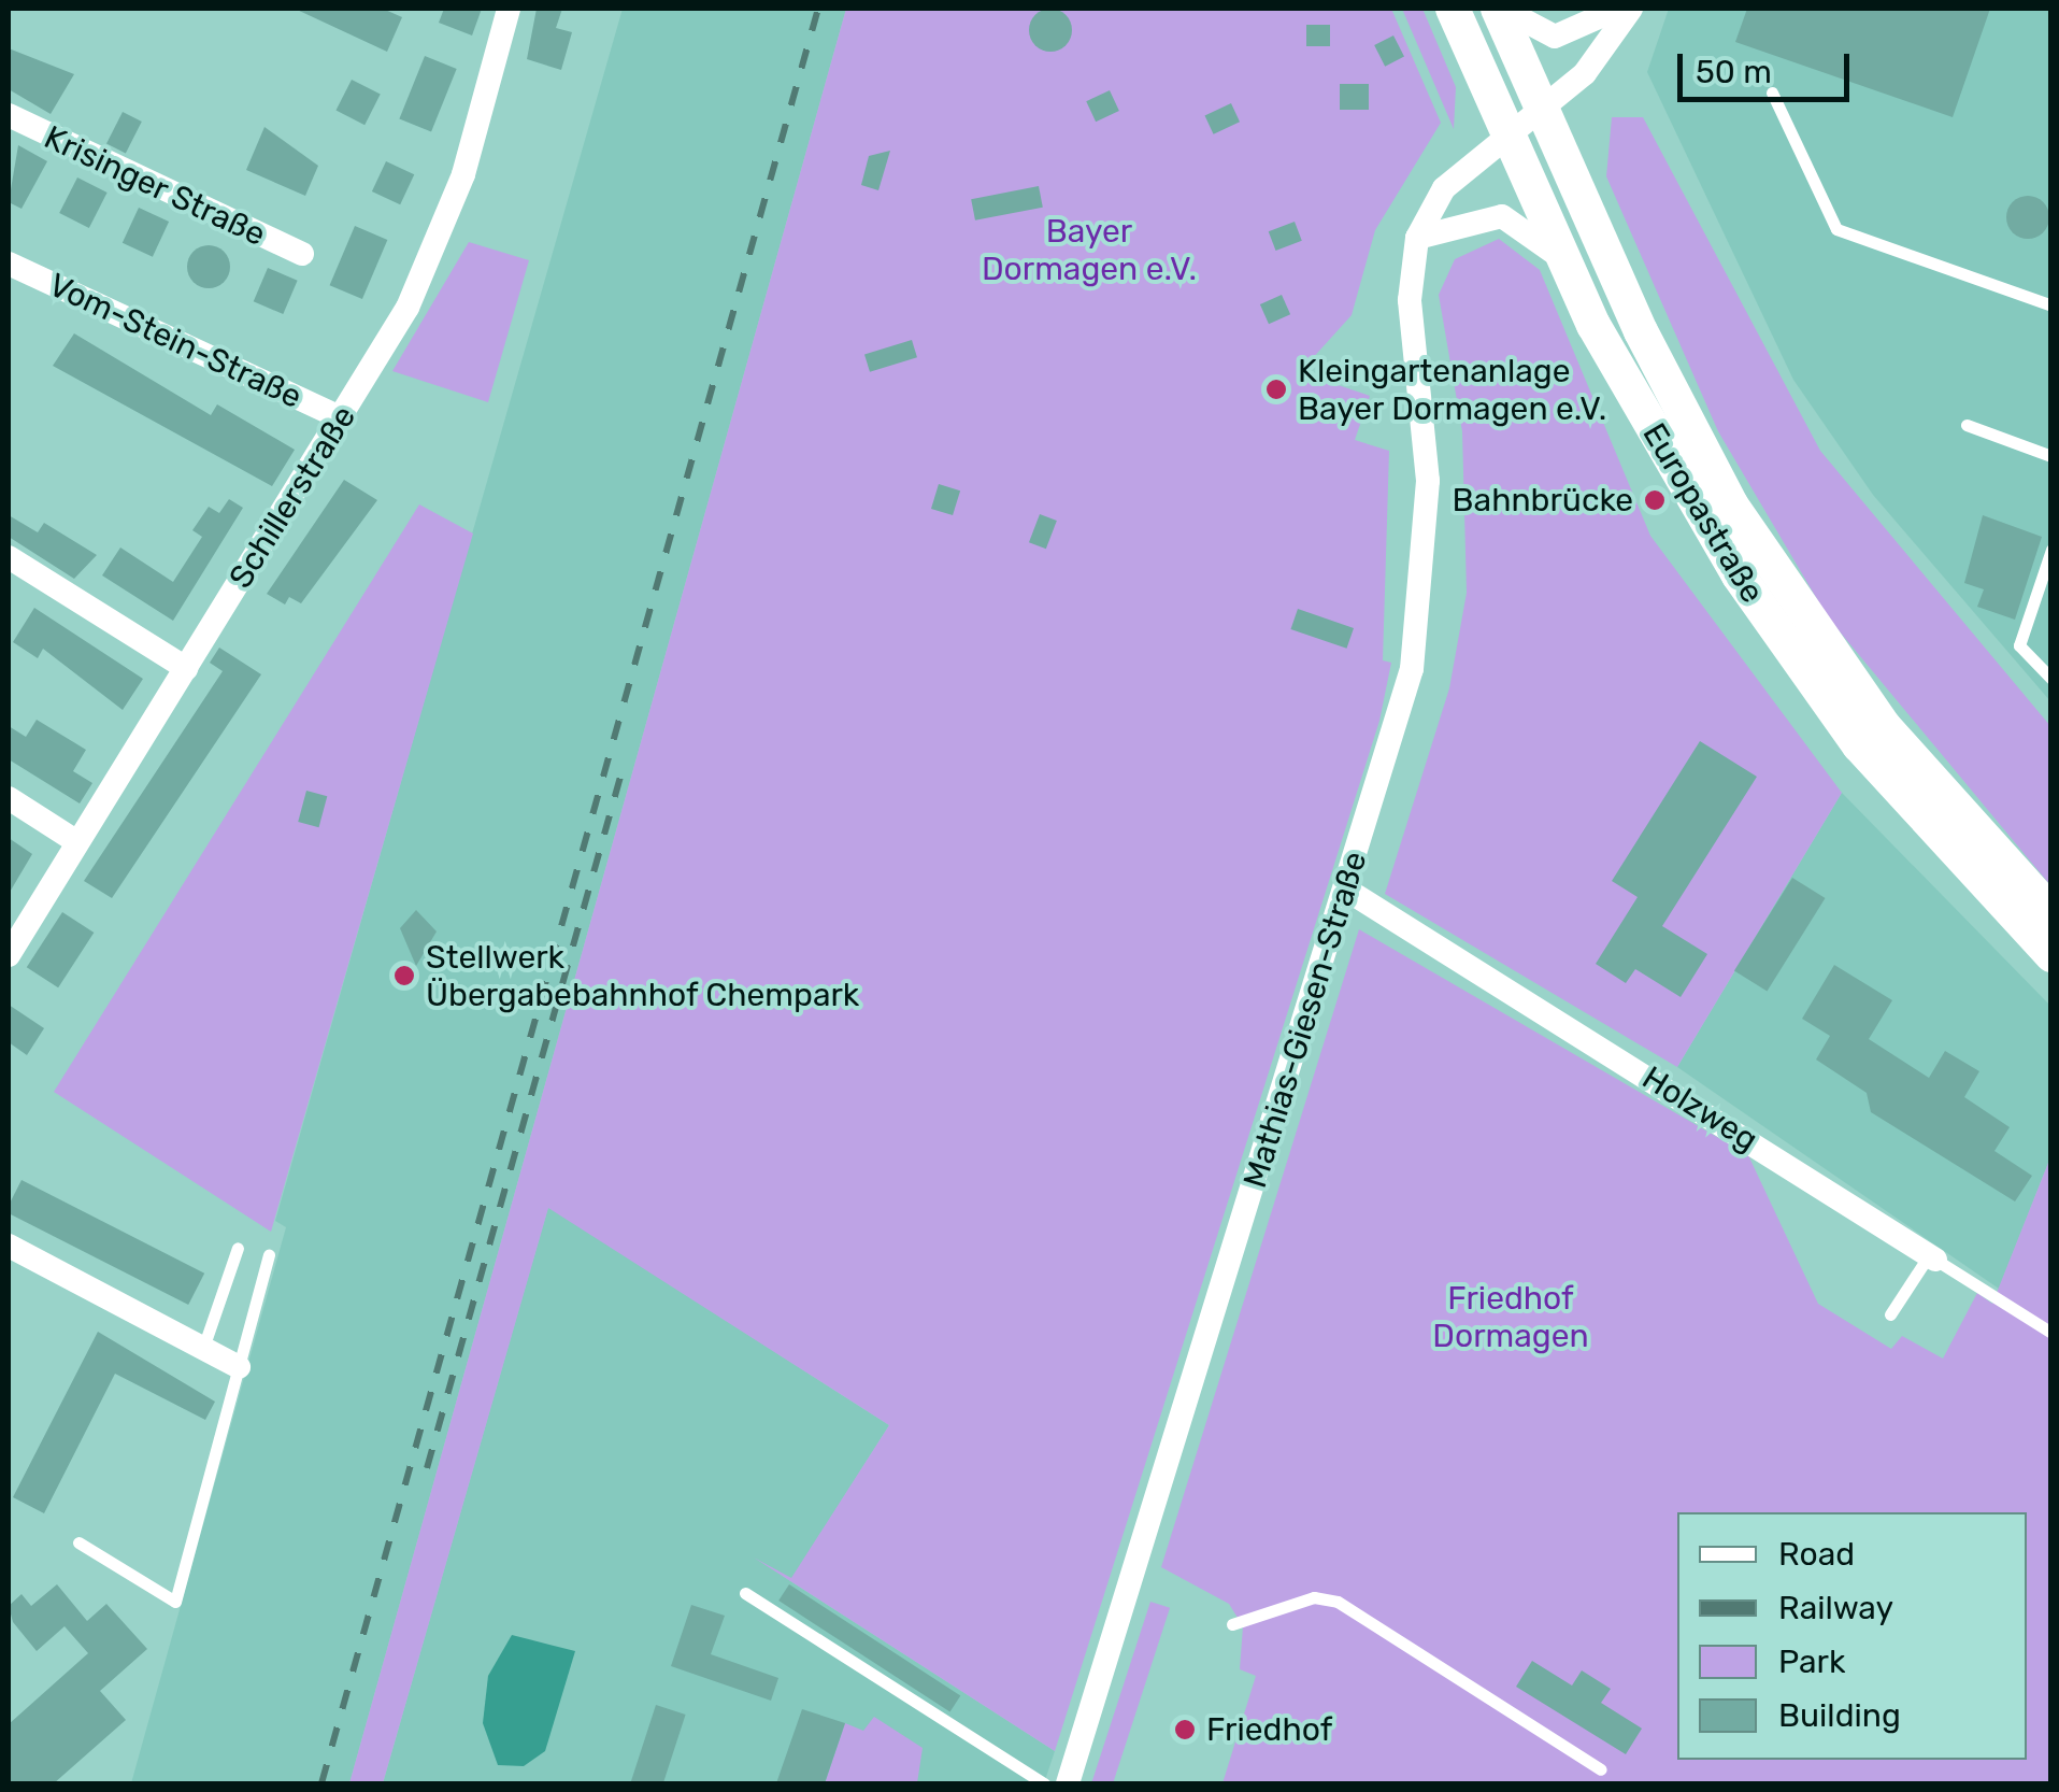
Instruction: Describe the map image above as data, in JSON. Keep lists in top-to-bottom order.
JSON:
{
  "streets": {
    "main road": ["Europastraße"],
    "street": [
      "Krisinger Straße",
      "Vom-Stein-Straße",
      "Schillerstraße",
      "Mathias-Giesen-Straße",
      "Holzweg"
    ]
  },
  "crossings": [
    ["Vom-Stein-Straße", "Schillerstraße"],
    ["Europastraße", "Mathias-Giesen-Straße"],
    ["Mathias-Giesen-Straße", "Holzweg"]
  ],
  "parks": ["Bayer Dormagen e.V.", "Friedhof Dormagen"],
  "places": [
    "Kleingartenanlage Bayer Dormagen e.V.",
    "Bahnbrücke",
    "Stellwerk Übergabebahnhof Chempark",
    "Friedhof"
  ],
  "legend": [
    "Road",
    "Railway",
    "Park",
    "Building"
  ],
  "scale_bar": "50 m"
}
